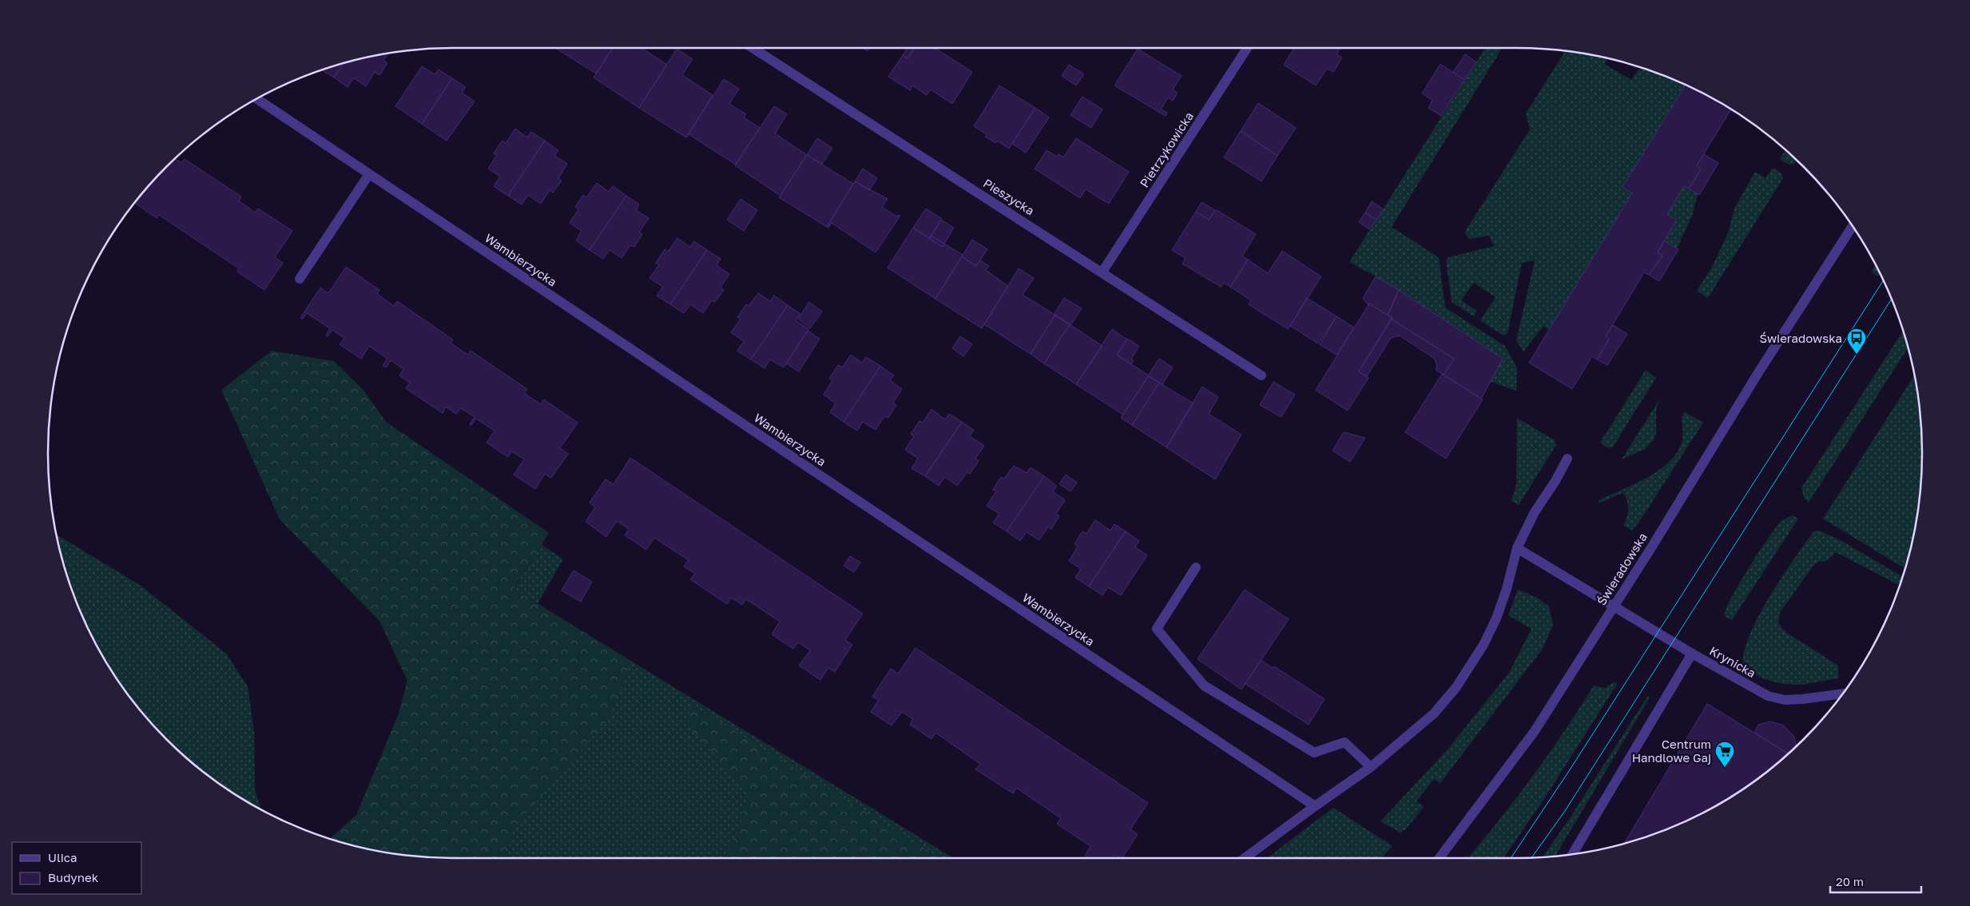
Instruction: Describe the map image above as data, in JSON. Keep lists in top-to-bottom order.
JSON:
{
  "streets": {
    "street": [
      "Pietrzykowicka",
      "Pieszycka",
      "Wambierzycka",
      "Świeradowska",
      "Krynicka"
    ]
  },
  "crossings": [
    ["Pietrzykowicka", "Pieszycka"],
    ["Świeradowska", "Krynicka"]
  ],
  "places": {
    "bus stop": ["Świeradowska"],
    "supermarket": ["Centrum Handlowe Gaj"]
  },
  "legend": ["Ulica", "Budynek"],
  "scale_bar": "20 m"
}
